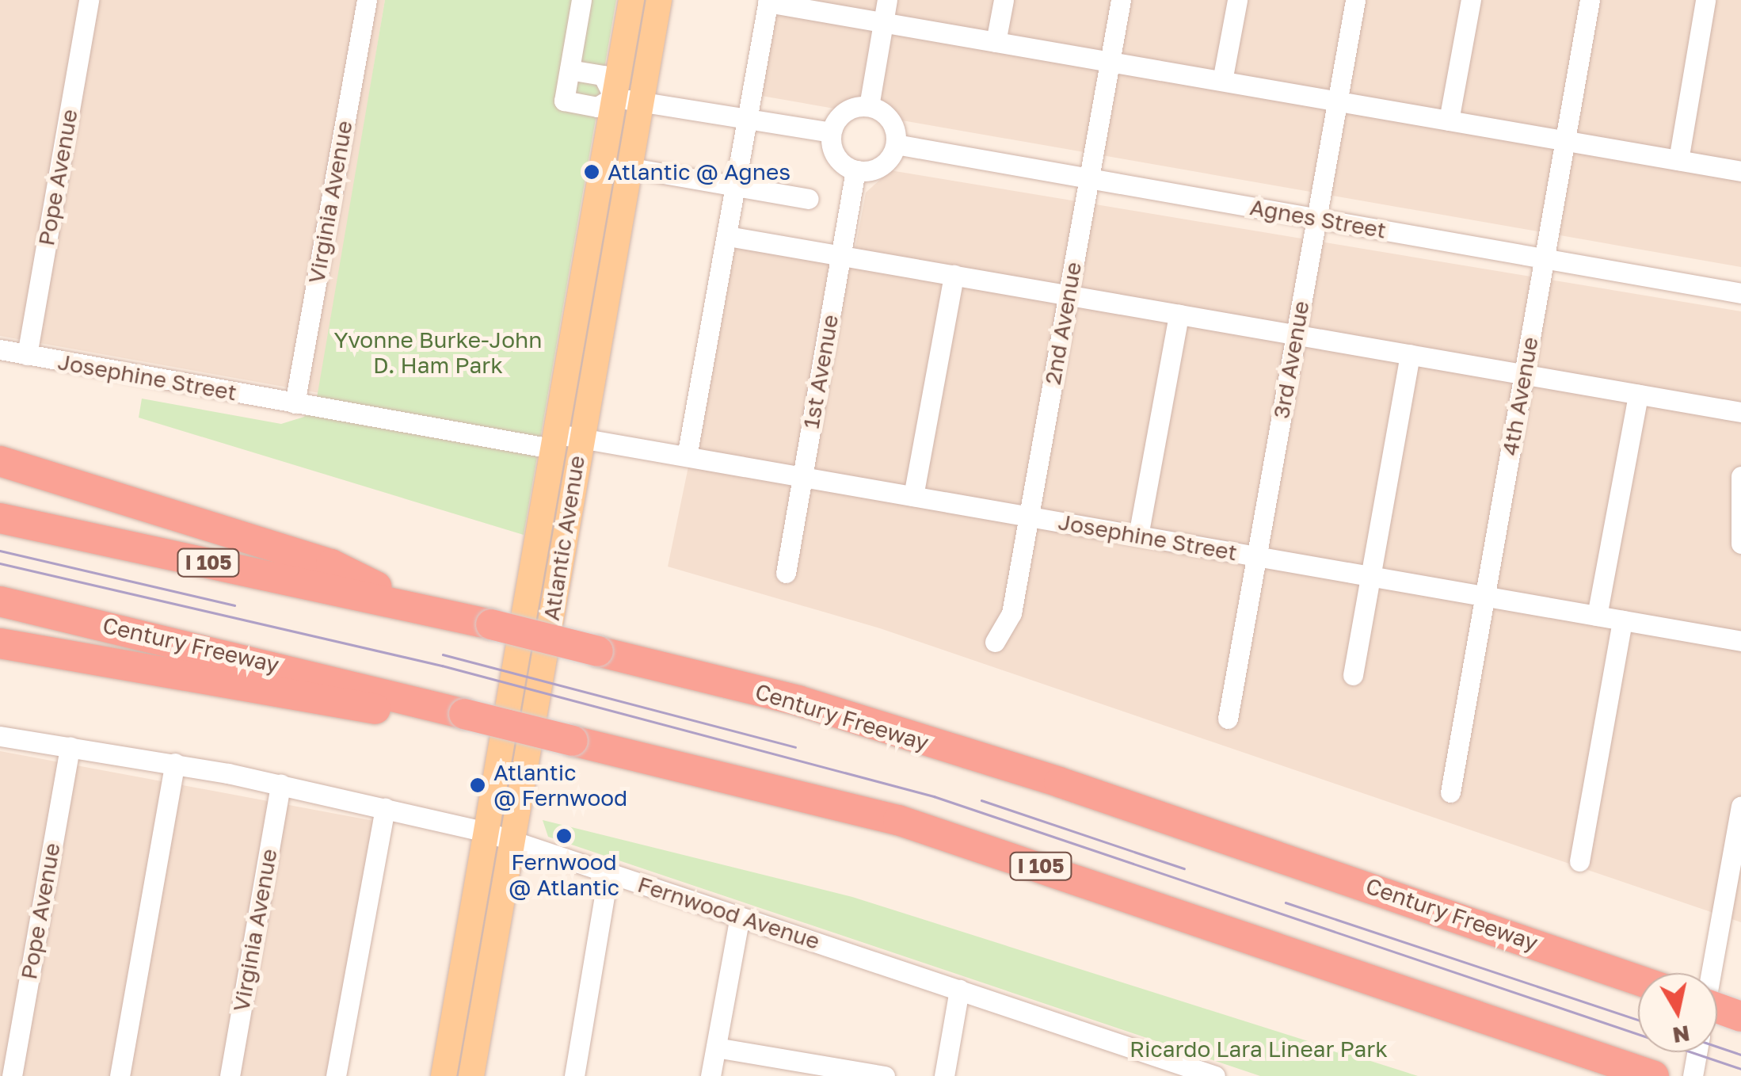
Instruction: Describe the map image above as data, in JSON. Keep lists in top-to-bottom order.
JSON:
{
  "streets": {
    "highway": ["I 105", "Century Freeway"],
    "main road": ["Atlantic Avenue"],
    "street": [
      "Pope Avenue",
      "Virginia Avenue",
      "Agnes Street",
      "2nd Avenue",
      "3rd Avenue",
      "1st Avenue",
      "Josephine Street",
      "4th Avenue",
      "Fernwood Avenue"
    ]
  },
  "crossings": [
    ["Pope Avenue", "Josephine Street"],
    ["Pope Avenue", "Fernwood Avenue"],
    ["Virginia Avenue", "Josephine Street"],
    ["Virginia Avenue", "Fernwood Avenue"],
    ["Agnes Street", "2nd Avenue"],
    ["Agnes Street", "3rd Avenue"],
    ["Agnes Street", "1st Avenue"],
    ["Agnes Street", "4th Avenue"],
    ["2nd Avenue", "Josephine Street"],
    ["3rd Avenue", "Josephine Street"],
    ["1st Avenue", "Josephine Street"],
    ["Josephine Street", "4th Avenue"],
    ["Josephine Street", "Atlantic Avenue"],
    ["Atlantic Avenue", "Fernwood Avenue"]
  ],
  "parks": ["Yvonne Burke-John D. Ham Park", "Ricardo Lara Linear Park"],
  "places": ["Atlantic @ Agnes", "Atlantic @ Fernwood", "Fernwood @ Atlantic"],
  "north": "bottom"
}
